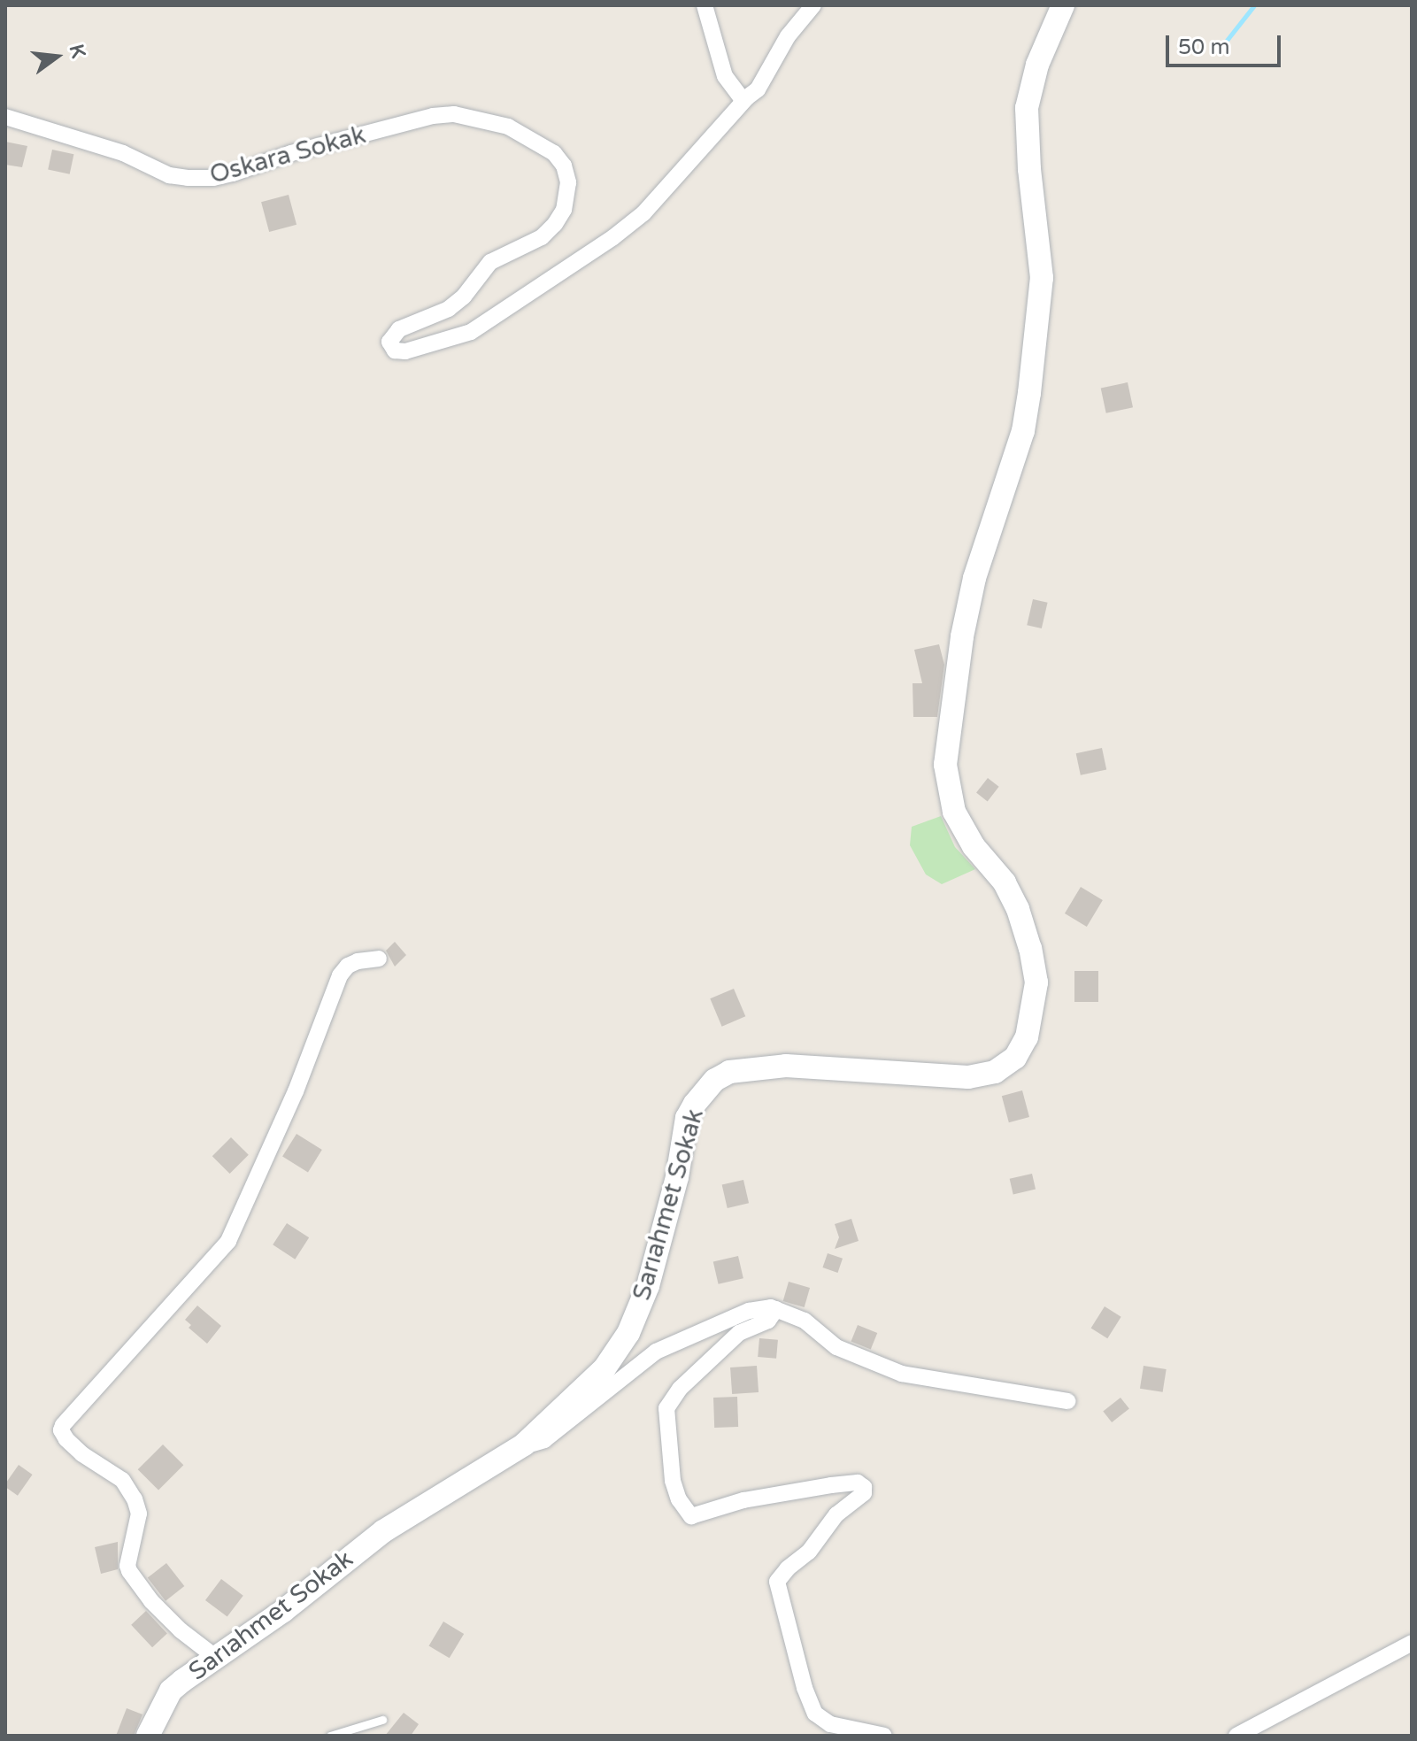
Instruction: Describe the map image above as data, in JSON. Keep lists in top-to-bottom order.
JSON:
{
  "streets": {
    "street": ["Oskara Sokak", "Sarıahmet Sokak"]
  },
  "scale_bar": "50 m",
  "north": "right"
}
